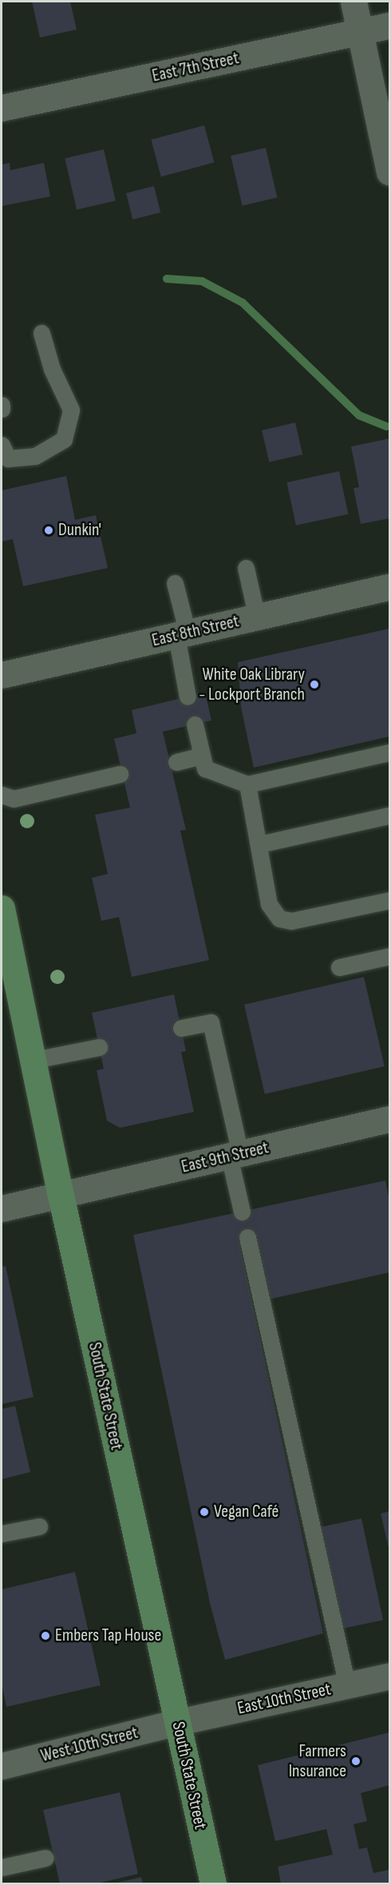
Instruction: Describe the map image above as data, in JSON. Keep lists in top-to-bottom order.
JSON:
{
  "streets": {
    "main road": ["South State Street"],
    "street": [
      "East 7th Street",
      "East 8th Street",
      "East 9th Street",
      "East 10th Street",
      "West 10th Street"
    ]
  },
  "crossings": [
    ["East 9th Street", "South State Street"],
    ["South State Street", "East 10th Street"],
    ["South State Street", "West 10th Street"],
    ["East 10th Street", "West 10th Street"]
  ],
  "places": [
    "Dunkin'",
    "White Oak Library - Lockport Branch",
    "Vegan Café",
    "Embers Tap House",
    "Farmers Insurance"
  ]
}
